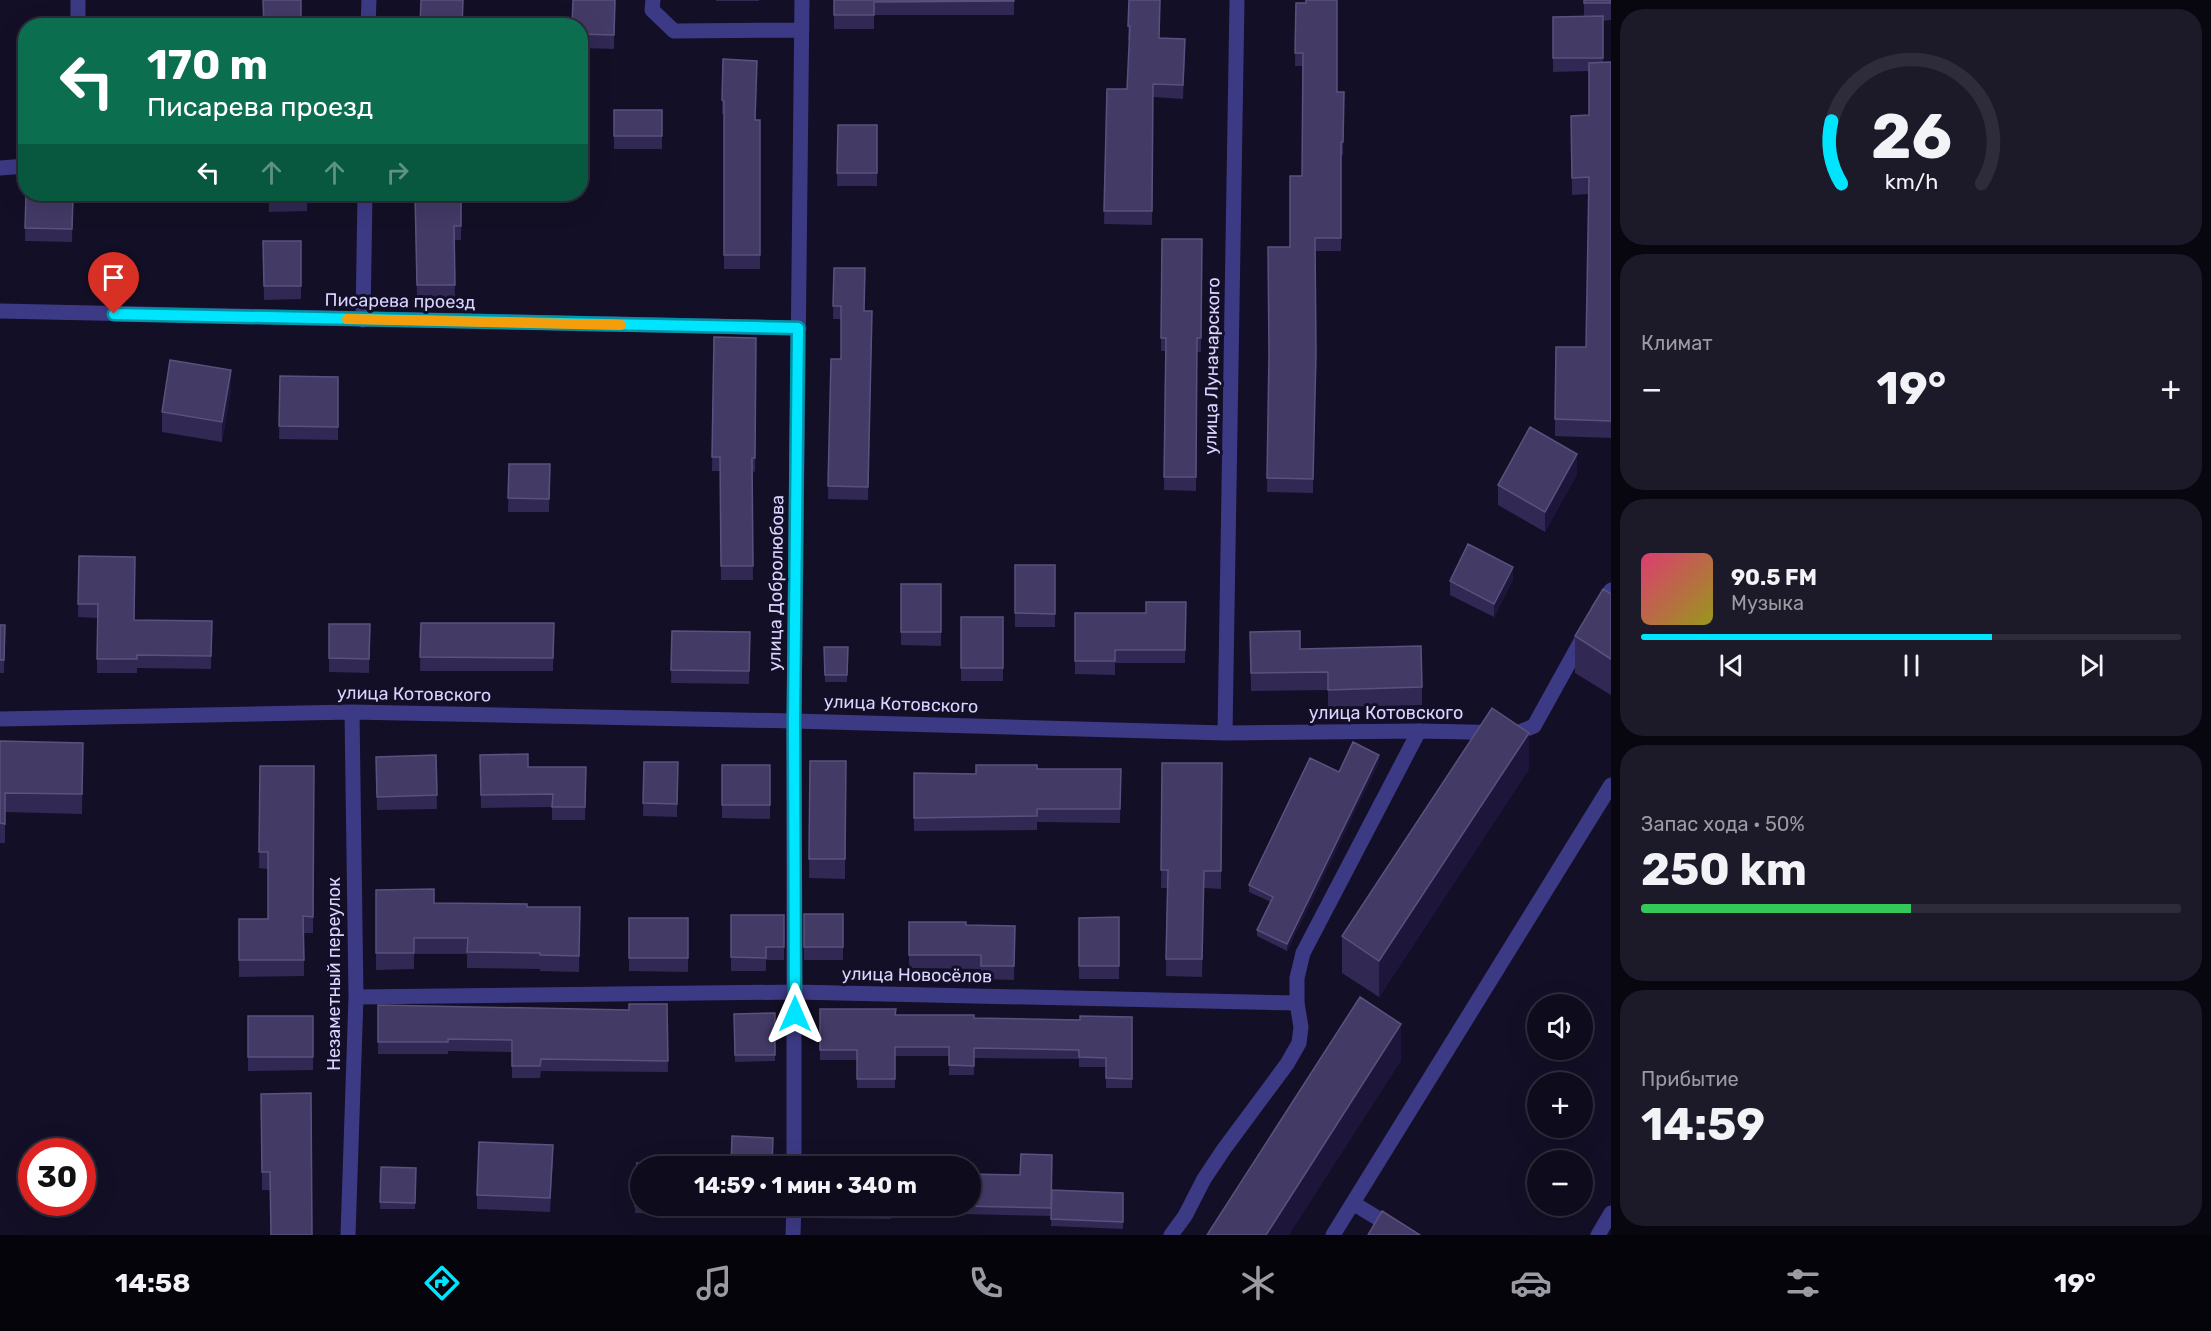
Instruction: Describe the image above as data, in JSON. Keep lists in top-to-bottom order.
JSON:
{
  "streets": {
    "street": [
      "Писарева проезд",
      "улица Луначарского",
      "улица Добролюбова",
      "улица Котовского",
      "Незаметный переулок",
      "улица Новосёлов"
    ]
  },
  "crossings": [
    ["Писарева проезд", "улица Добролюбова"],
    ["улица Луначарского", "улица Котовского"],
    ["улица Добролюбова", "улица Котовского"],
    ["улица Добролюбова", "улица Новосёлов"],
    ["улица Котовского", "Незаметный переулок"],
    ["Незаметный переулок", "улица Новосёлов"]
  ],
  "page": {
    "turn": ["170 m", "Писарева проезд"],
    "tile": [
      "Климат",
      ["Запас хода · 50%", "250 km"],
      ["Прибытие", "14:59"]
    ],
    "heat": ["−", "19°", "+"],
    "song": ["90.5 FM", "Музыка"],
    "map_buttons": ["+", "−"],
    "limit": "30",
    "trip": "14:59 · 1 мин · 340 m",
    "tabs": ["14:58", "19°"],
    "gauge": ["26", "km/h"]
  }
}
